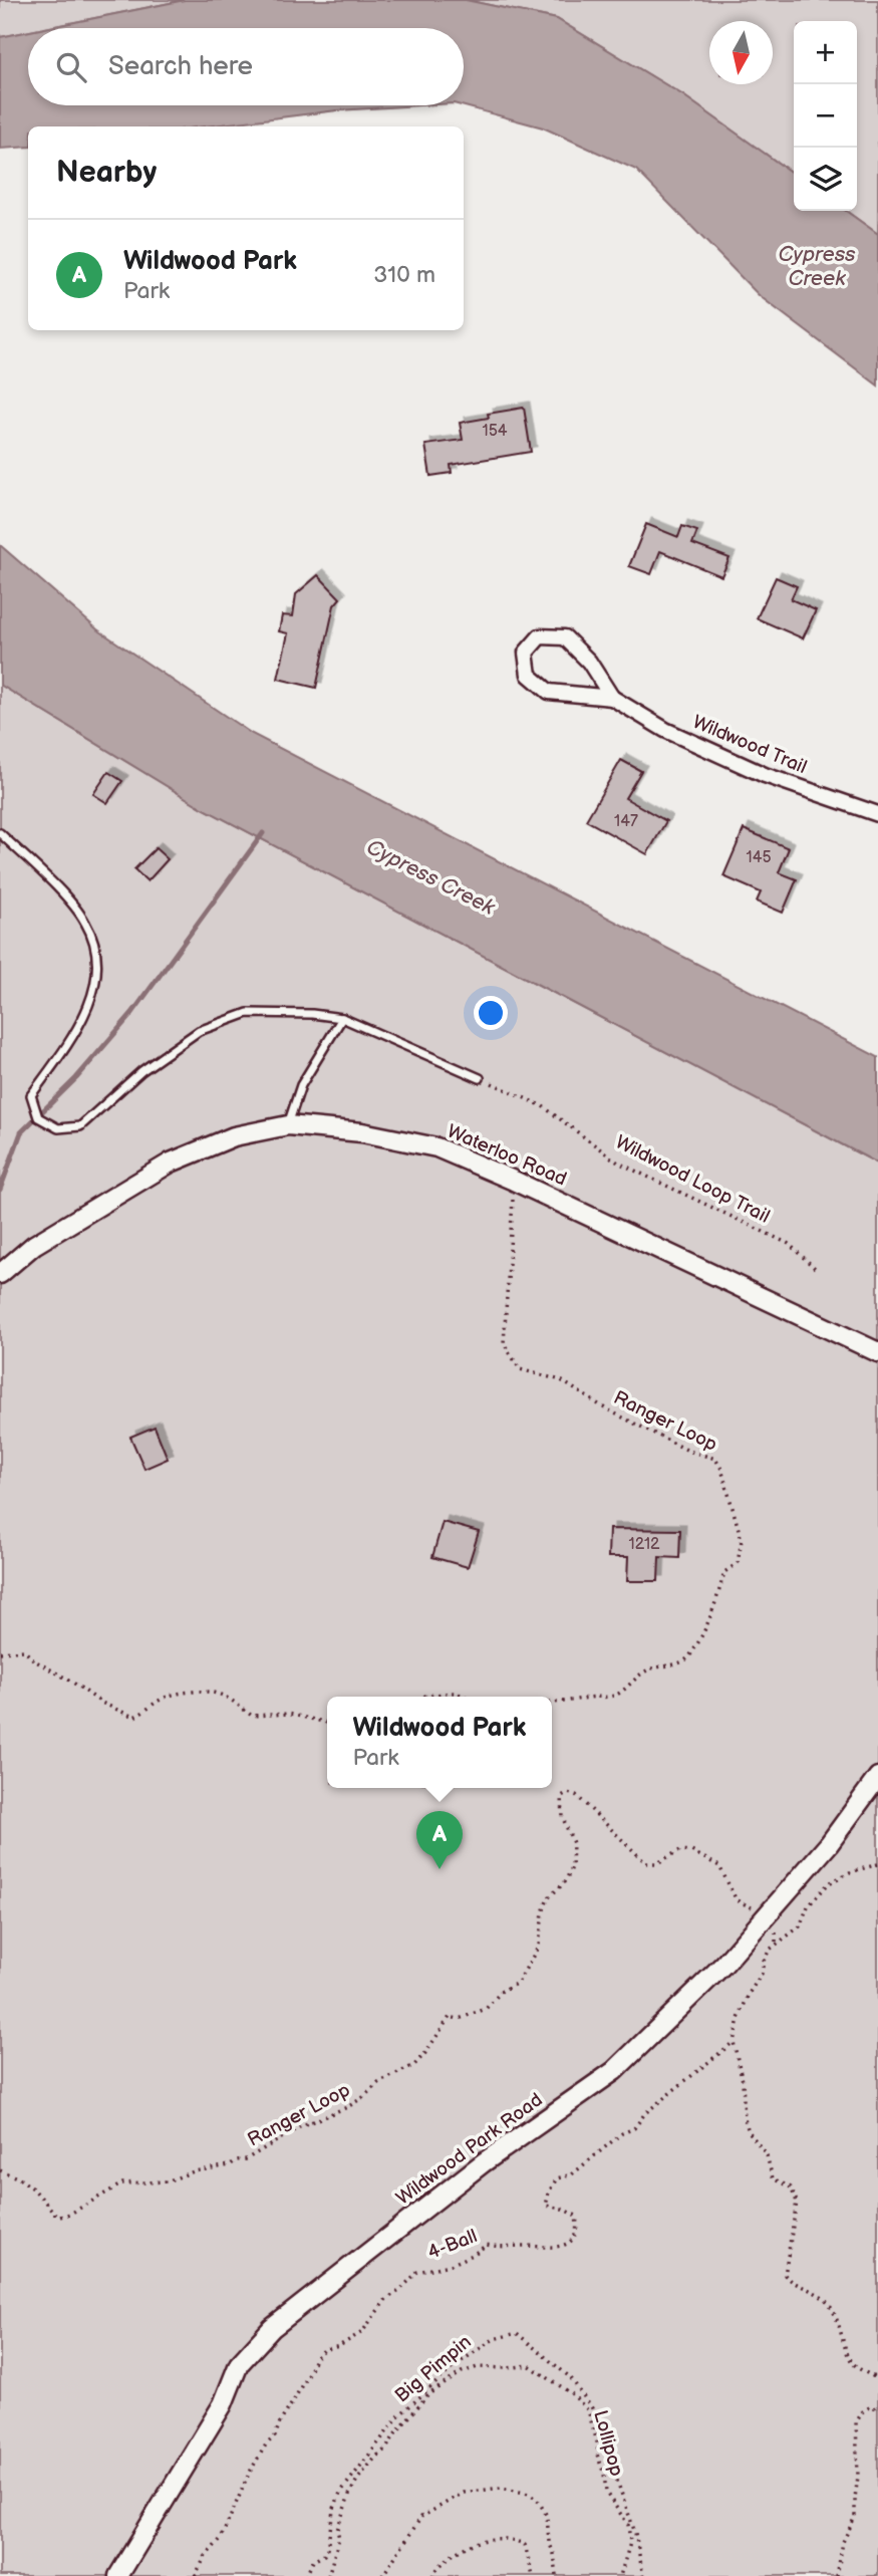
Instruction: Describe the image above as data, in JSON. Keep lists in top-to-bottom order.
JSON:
{
  "streets": {
    "street": ["Wildwood Trail", "Waterloo Road", "Wildwood Park Road"],
    "path": [
      "Wildwood Loop Trail",
      "Ranger Loop",
      "4-Ball",
      "Big Pimpin",
      "Lollipop"
    ]
  },
  "crossings": [
    ["Waterloo Road", "Ranger Loop"],
    ["Ranger Loop", "Wildwood Park Road"]
  ],
  "water": ["Cypress Creek"],
  "house_numbers": [
    "154",
    "147",
    "145",
    "1212"
  ],
  "north": "bottom",
  "page": {
    "map_buttons": ["+", "−"],
    "search": "Search here",
    "heading": "Nearby",
    "list": [
      {
        "mark": "A",
        "name": "Wildwood Park",
        "note": "Park",
        "value": "310 m"
      }
    ],
    "popup": ["Wildwood Park", "Park"],
    "pins": "A"
  }
}
